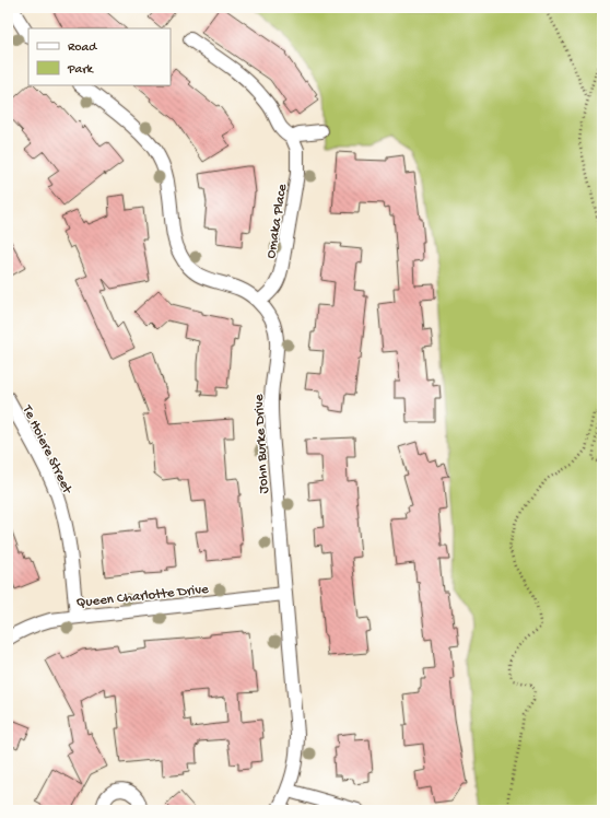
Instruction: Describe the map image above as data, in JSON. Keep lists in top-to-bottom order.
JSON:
{
  "streets": {
    "street": [
      "Omaka Place",
      "John Burke Drive",
      "Te Hoiere Street",
      "Queen Charlotte Drive"
    ]
  },
  "crossings": [
    ["Omaka Place", "John Burke Drive"],
    ["John Burke Drive", "Queen Charlotte Drive"],
    ["Te Hoiere Street", "Queen Charlotte Drive"]
  ],
  "legend": ["Road", "Park"]
}
